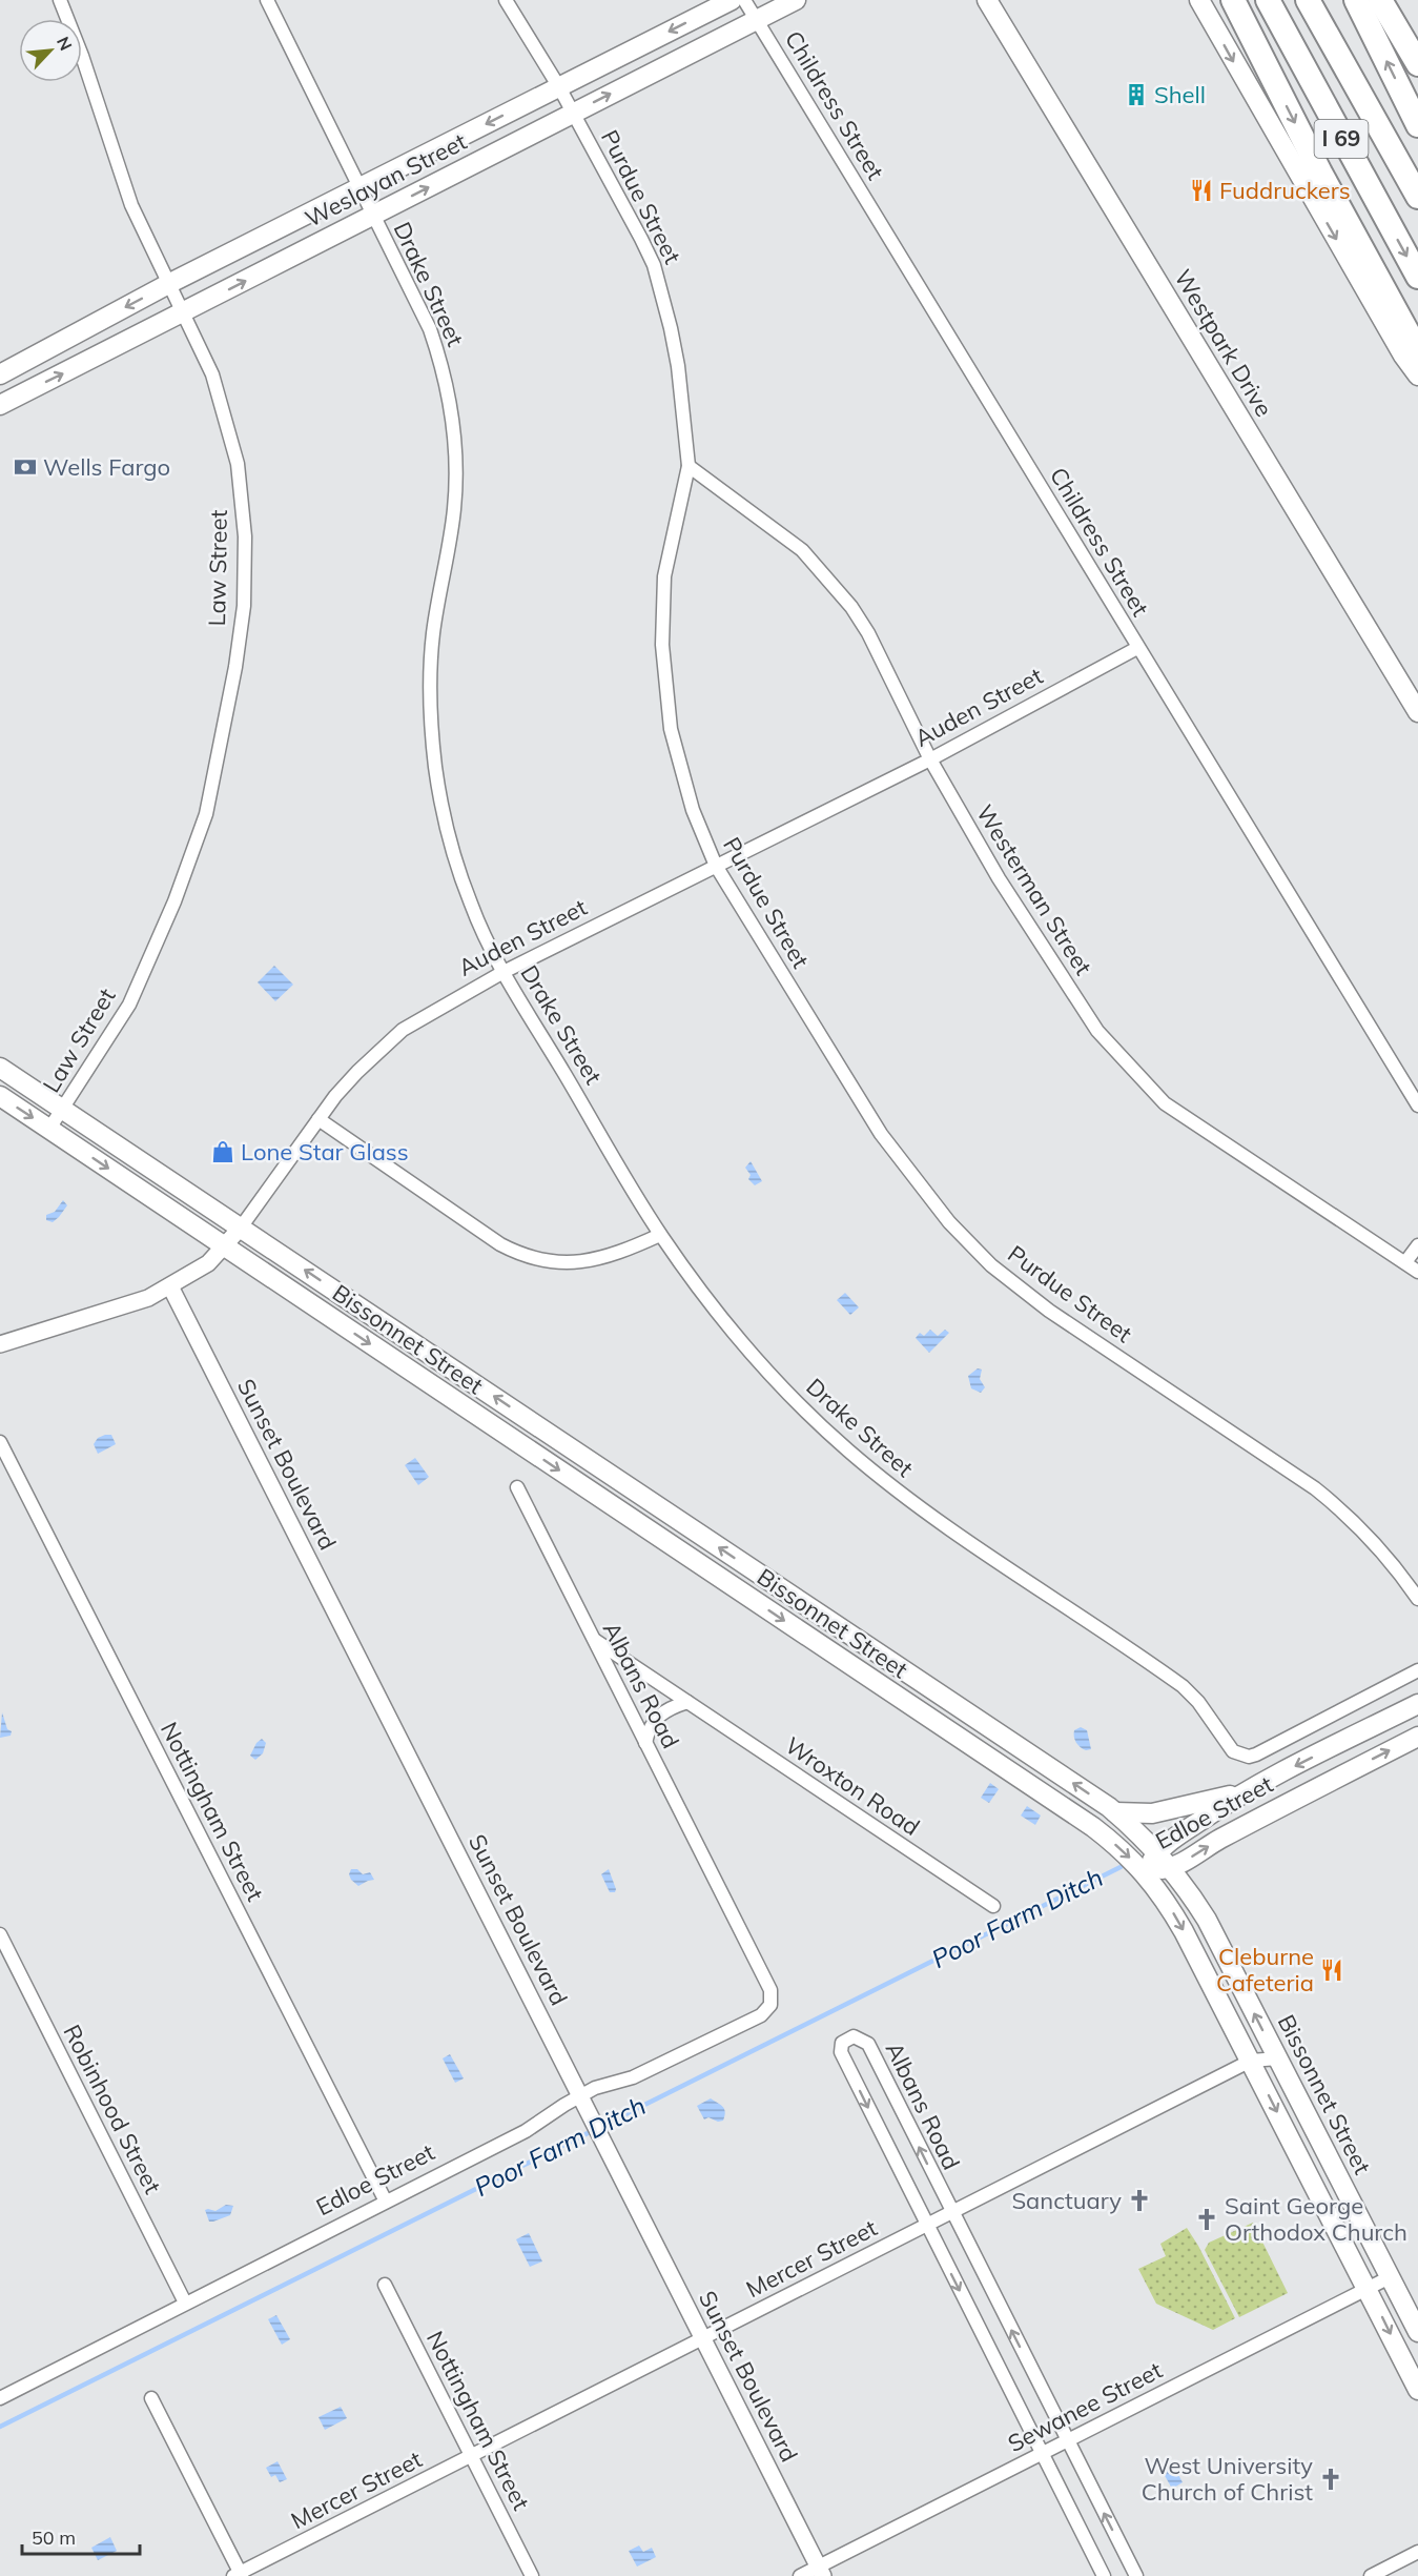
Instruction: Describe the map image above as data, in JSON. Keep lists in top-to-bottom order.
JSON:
{
  "streets": {
    "highway": ["I 69"],
    "main road": [
      "Weslayan Street",
      "Westpark Drive",
      "Bissonnet Street",
      "Edloe Street"
    ],
    "street": [
      "Childress Street",
      "Purdue Street",
      "Drake Street",
      "Law Street",
      "Auden Street",
      "Westerman Street",
      "Sunset Boulevard",
      "Albans Road",
      "Wroxton Road",
      "Nottingham Street",
      "Robinhood Street",
      "Mercer Street",
      "Sewanee Street"
    ]
  },
  "crossings": [
    ["Childress Street", "Weslayan Street"],
    ["Childress Street", "Auden Street"],
    ["Weslayan Street", "Purdue Street"],
    ["Weslayan Street", "Drake Street"],
    ["Weslayan Street", "Law Street"],
    ["Purdue Street", "Auden Street"],
    ["Purdue Street", "Westerman Street"],
    ["Drake Street", "Auden Street"],
    ["Drake Street", "Edloe Street"],
    ["Law Street", "Bissonnet Street"],
    ["Auden Street", "Westerman Street"],
    ["Auden Street", "Bissonnet Street"],
    ["Auden Street", "Sunset Boulevard"],
    ["Bissonnet Street", "Edloe Street"],
    ["Bissonnet Street", "Mercer Street"],
    ["Bissonnet Street", "Sewanee Street"],
    ["Sunset Boulevard", "Edloe Street"],
    ["Sunset Boulevard", "Mercer Street"],
    ["Sunset Boulevard", "Sewanee Street"],
    ["Albans Road", "Wroxton Road"],
    ["Albans Road", "Edloe Street"],
    ["Albans Road", "Mercer Street"],
    ["Albans Road", "Sewanee Street"],
    ["Nottingham Street", "Edloe Street"],
    ["Nottingham Street", "Mercer Street"],
    ["Edloe Street", "Robinhood Street"]
  ],
  "water": ["Poor Farm Ditch"],
  "places": {
    "building": ["Shell"],
    "restaurant": ["Fuddruckers", "Cleburne Cafeteria"],
    "bank": ["Wells Fargo"],
    "shop": ["Lone Star Glass"],
    "church": ["Sanctuary", "Saint George Orthodox Church", "West University Church of Christ"]
  },
  "scale_bar": "50 m",
  "north": "top right"
}
